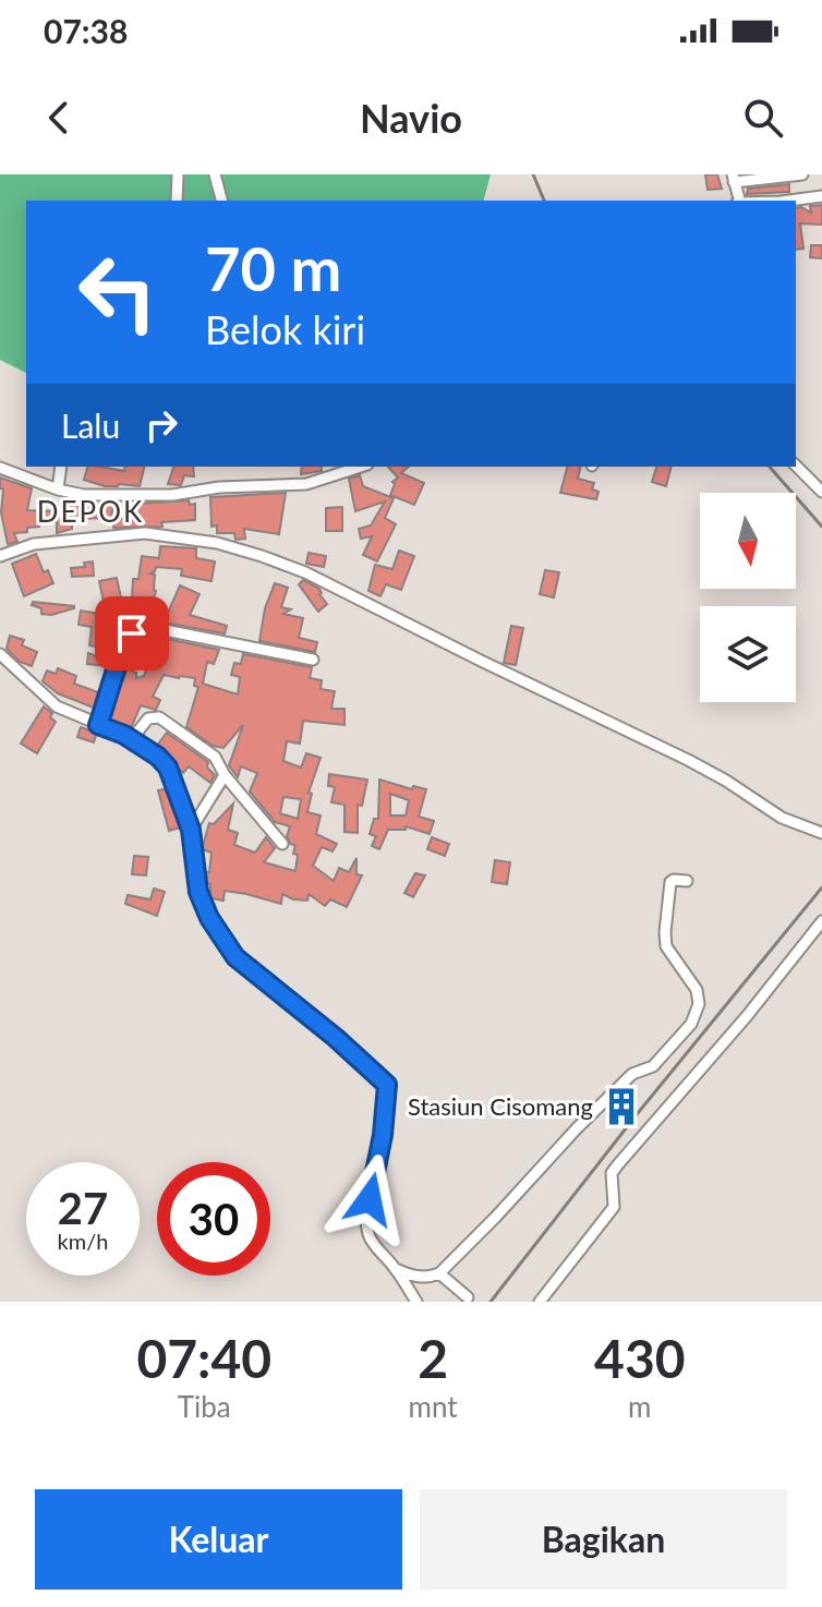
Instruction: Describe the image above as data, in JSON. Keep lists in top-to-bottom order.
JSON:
{
  "districts": ["DEPOK"],
  "places": {
    "building": ["Stasiun Cisomang"]
  },
  "north": "bottom",
  "page": {
    "status": "07:38",
    "header": "Navio",
    "turn": ["70 m", "Belok kiri"],
    "then": "Lalu",
    "speed": "27 km/h",
    "limit": "30",
    "eta": [
      "07:40",
      "Tiba",
      "2",
      "mnt",
      "430",
      "m"
    ],
    "buttons": ["Keluar", "Bagikan"]
  }
}
